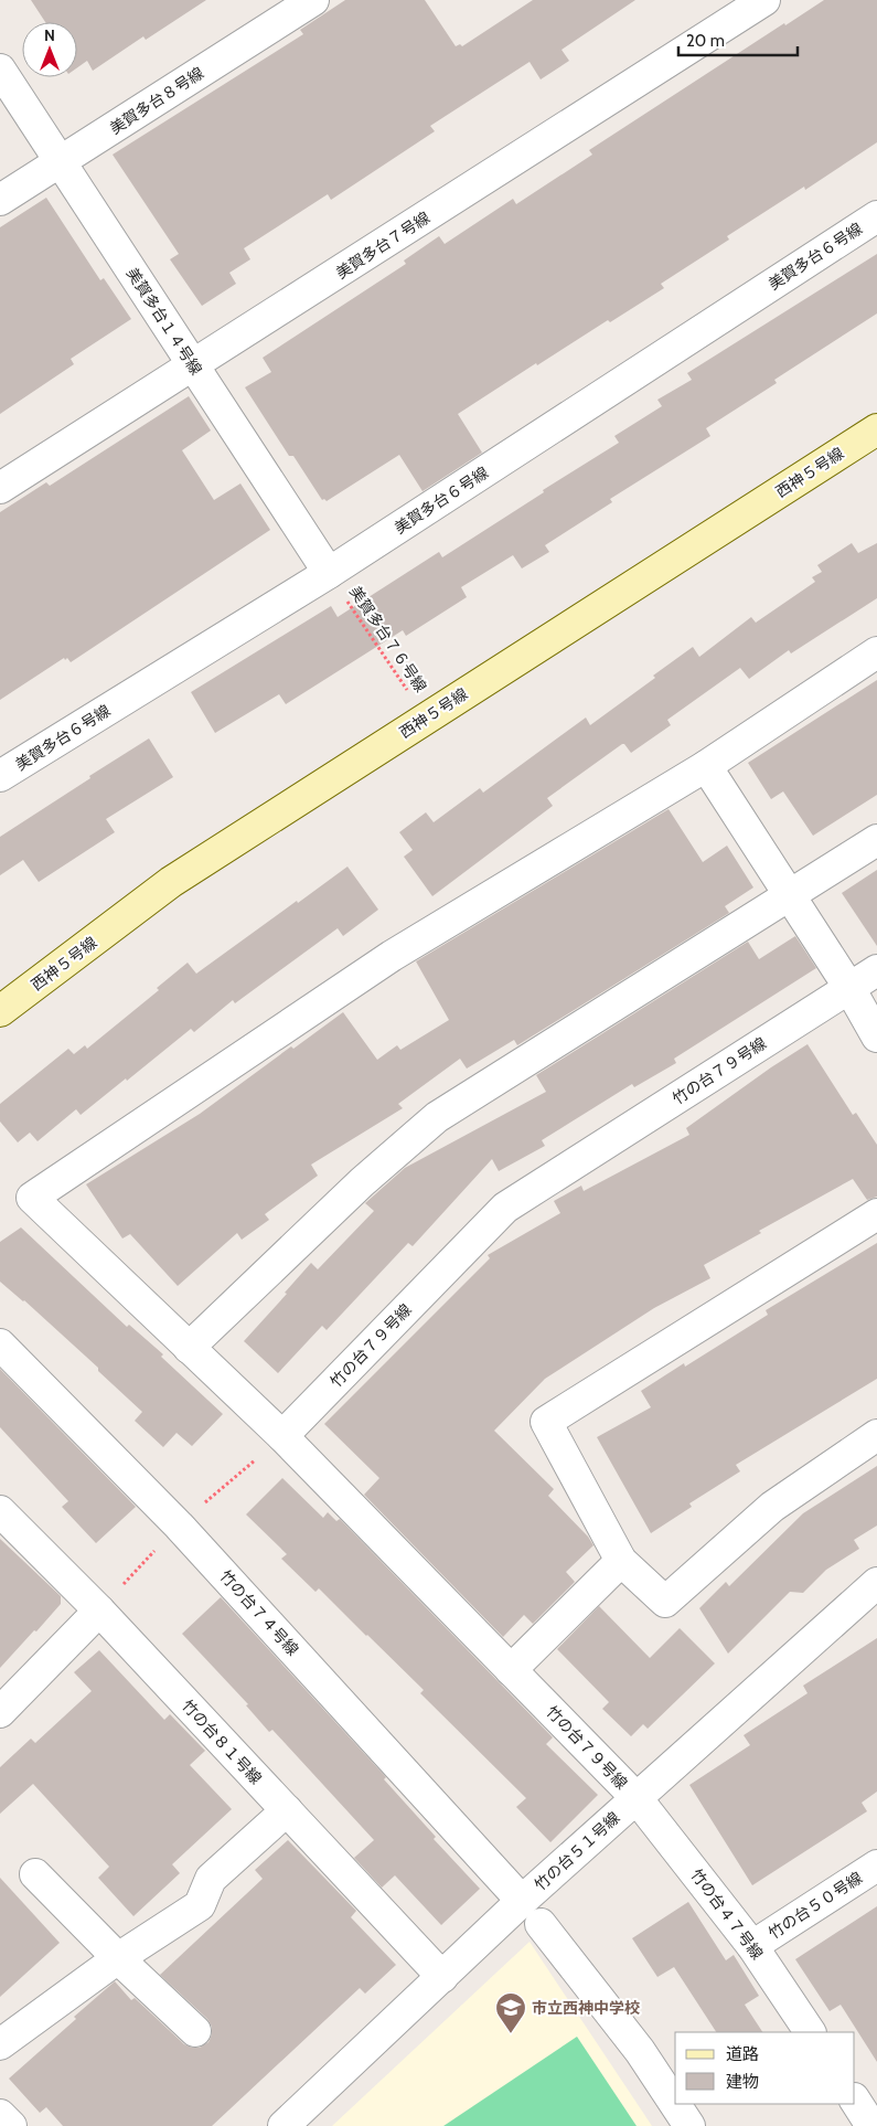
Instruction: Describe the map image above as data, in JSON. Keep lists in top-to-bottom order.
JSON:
{
  "streets": {
    "street": [
      "美賀多台８号線",
      "美賀多台７号線",
      "美賀多台６号線",
      "美賀多台１４号線",
      "西神５号線",
      "竹の台７９号線",
      "竹の台７４号線",
      "竹の台８１号線",
      "竹の台５１号線",
      "竹の台５０号線",
      "竹の台４７号線"
    ],
    "path": ["美賀多台７６号線"]
  },
  "crossings": [
    ["美賀多台８号線", "美賀多台１４号線"],
    ["美賀多台７号線", "美賀多台１４号線"],
    ["美賀多台６号線", "美賀多台１４号線"],
    ["美賀多台６号線", "美賀多台７６号線"],
    ["美賀多台１４号線", "美賀多台７６号線"],
    ["西神５号線", "美賀多台７６号線"],
    ["竹の台７９号線", "竹の台５１号線"],
    ["竹の台７９号線", "竹の台４７号線"],
    ["竹の台８１号線", "竹の台５１号線"],
    ["竹の台５１号線", "竹の台４７号線"],
    ["竹の台５０号線", "竹の台４７号線"]
  ],
  "places": {
    "school or university": ["市立西神中学校"]
  },
  "legend": ["道路", "建物"],
  "scale_bar": "20 m",
  "north": "top"
}
